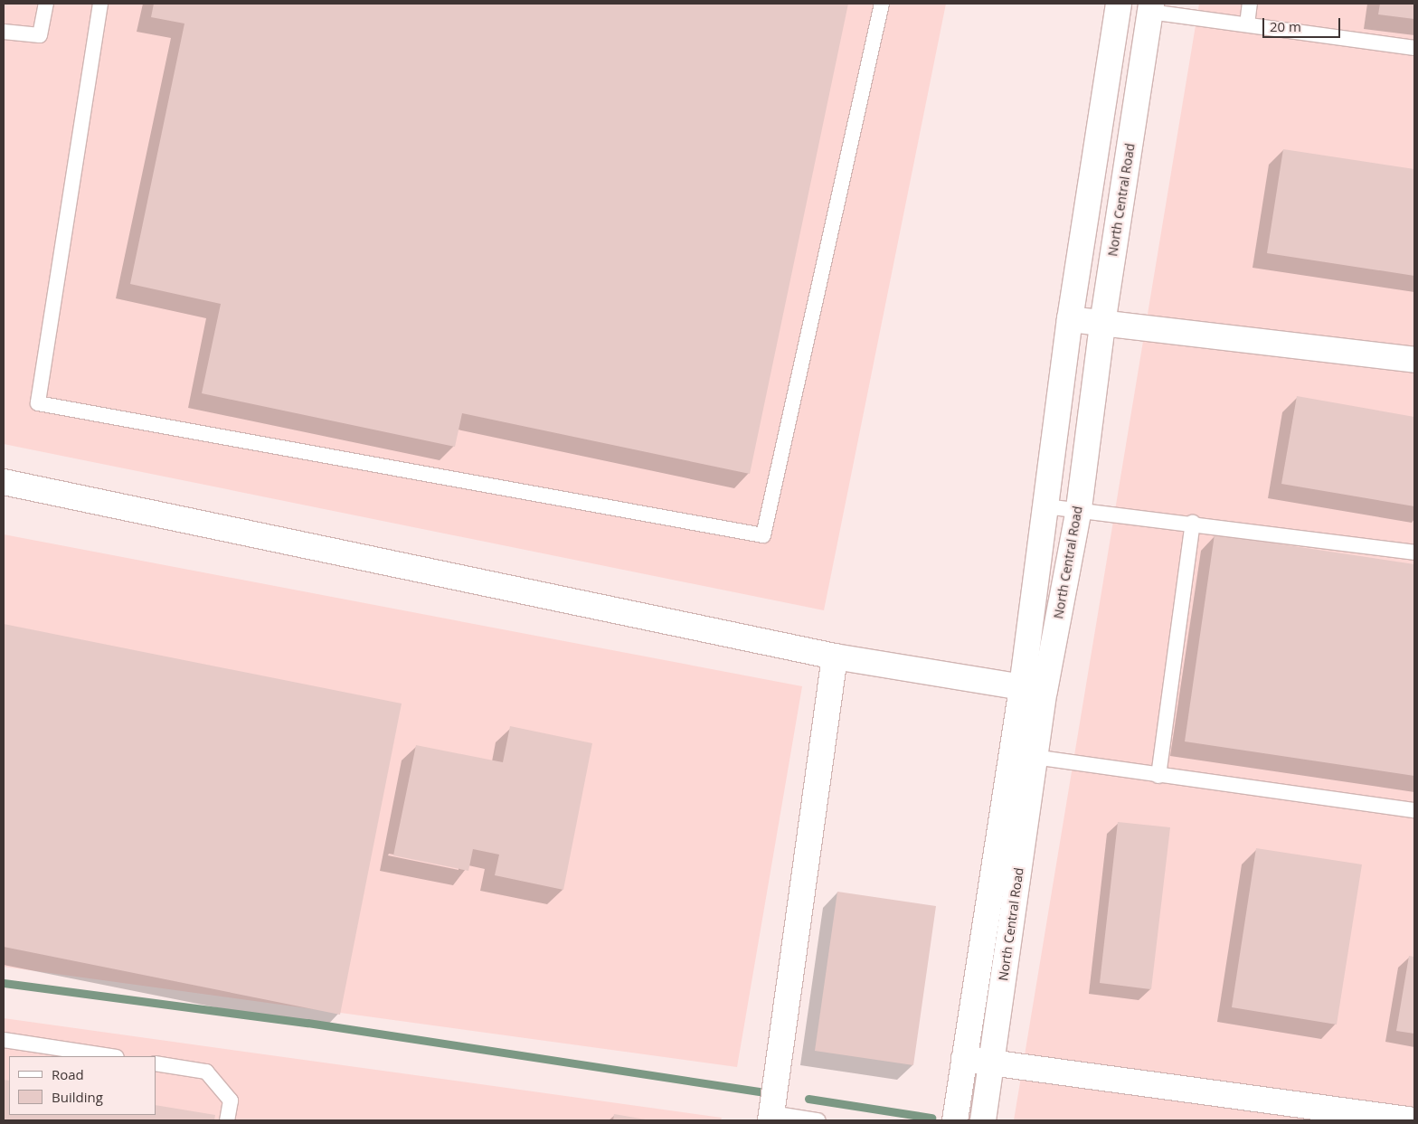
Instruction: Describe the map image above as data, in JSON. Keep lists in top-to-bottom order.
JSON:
{
  "streets": {
    "street": ["North Central Road"]
  },
  "legend": ["Road", "Building"],
  "scale_bar": "20 m"
}
